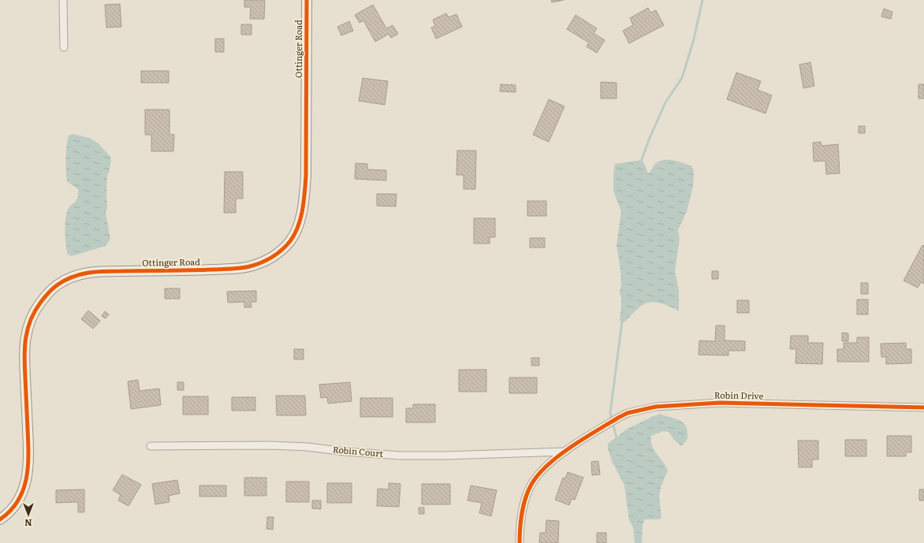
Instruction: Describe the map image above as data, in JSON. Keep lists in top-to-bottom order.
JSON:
{
  "streets": {
    "street": ["Ottinger Road", "Robin Drive", "Robin Court"]
  },
  "crossings": [
    ["Robin Drive", "Robin Court"]
  ],
  "north": "bottom"
}
